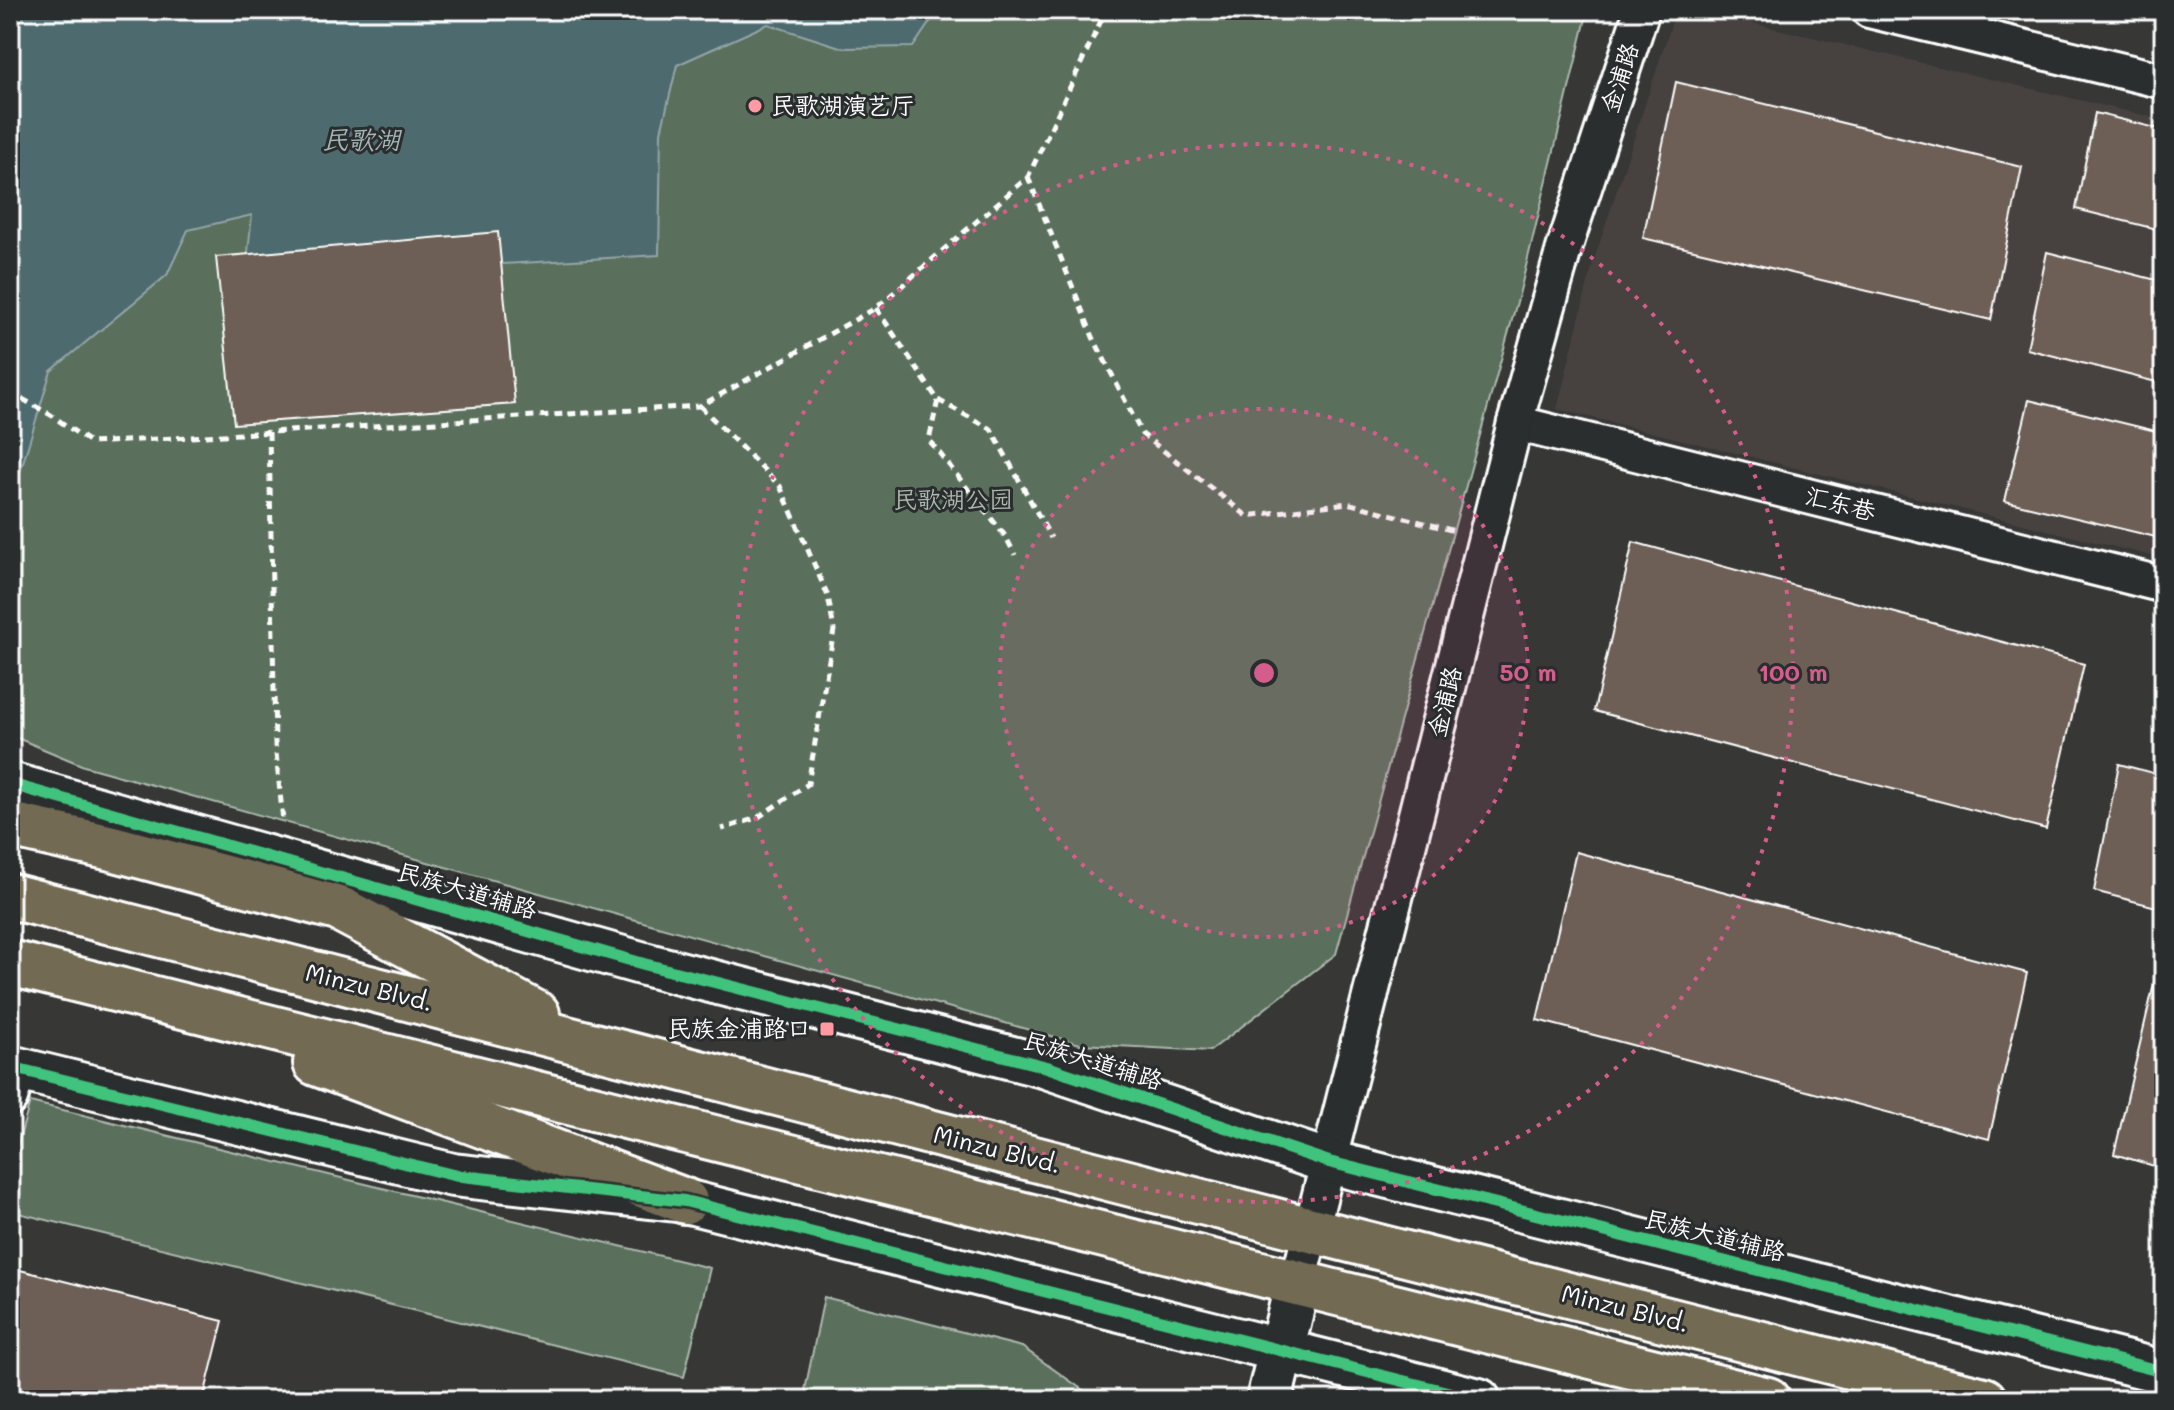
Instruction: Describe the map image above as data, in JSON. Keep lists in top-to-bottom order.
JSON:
{
  "streets": {
    "highway": ["Minzu Blvd."],
    "main road": ["金浦路"],
    "street": ["汇东巷", "民族大道辅路"]
  },
  "crossings": [
    ["金浦路", "汇东巷"],
    ["金浦路", "民族大道辅路"],
    ["金浦路", "Minzu Blvd."]
  ],
  "water": ["民歌湖"],
  "parks": ["民歌湖公园"],
  "places": {
    "other": ["民歌湖演艺厅"],
    "transit": ["民族金浦路口"]
  },
  "rings": ["50 m", "100 m"]
}
